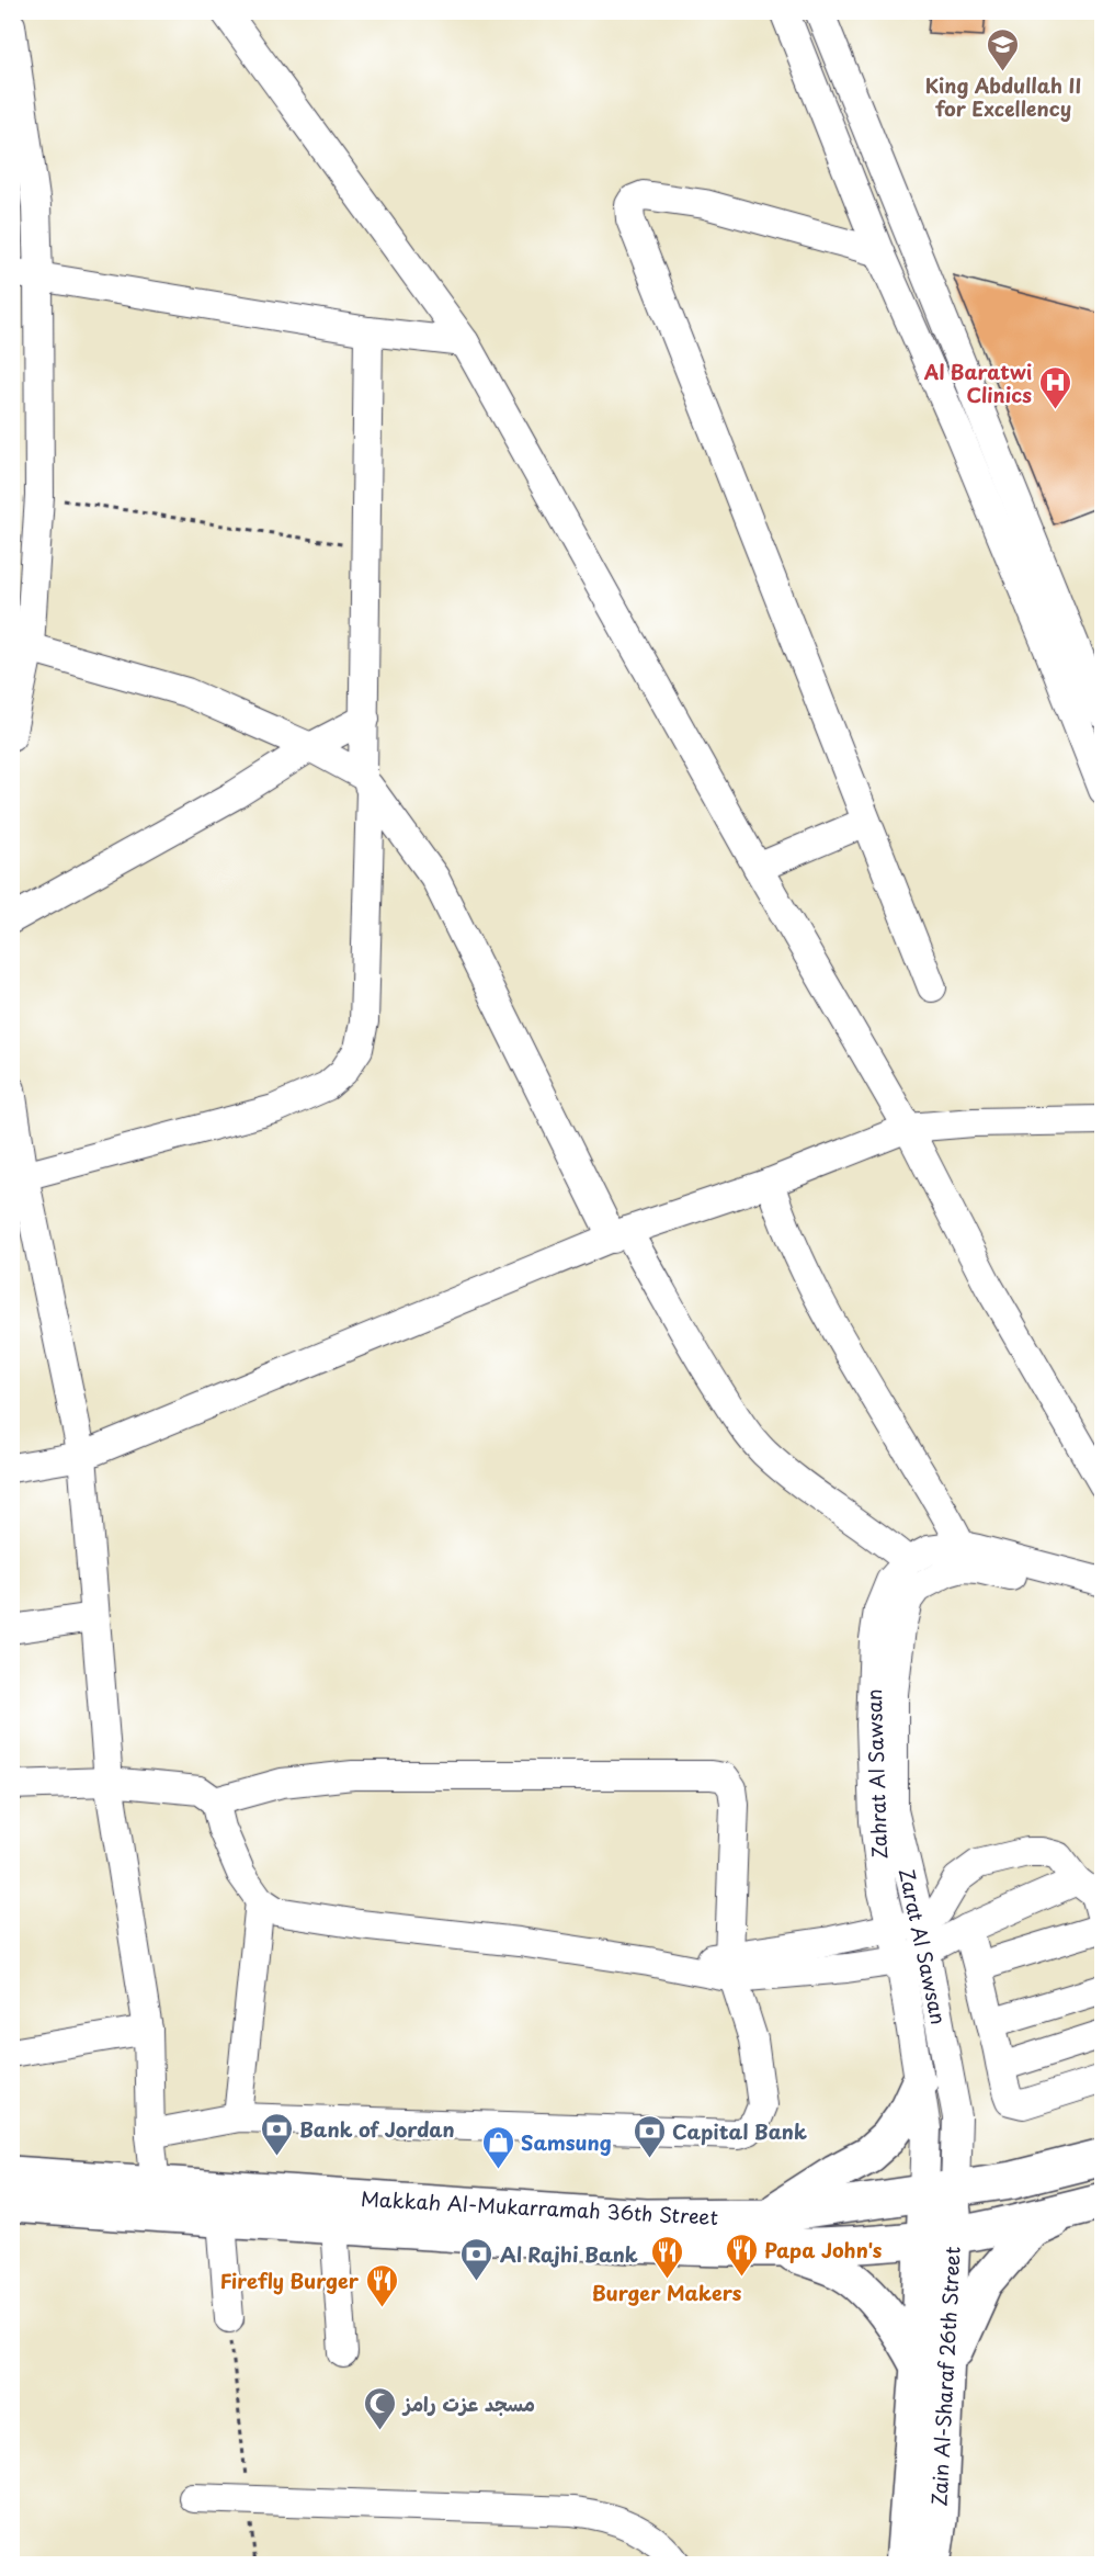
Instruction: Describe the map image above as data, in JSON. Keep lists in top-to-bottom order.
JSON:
{
  "streets": {
    "main road": ["Makkah Al-Mukarramah 36th Street", "Zain Al-Sharaf 26th Street"],
    "street": ["Zahrat Al Sawsan", "Zarat Al Sawsan"]
  },
  "crossings": [
    ["Zahrat Al Sawsan", "Zarat Al Sawsan"],
    ["Zahrat Al Sawsan", "Makkah Al-Mukarramah 36th Street"],
    ["Zahrat Al Sawsan", "Zain Al-Sharaf 26th Street"],
    ["Zarat Al Sawsan", "Makkah Al-Mukarramah 36th Street"],
    ["Zarat Al Sawsan", "Zain Al-Sharaf 26th Street"],
    ["Makkah Al-Mukarramah 36th Street", "Zain Al-Sharaf 26th Street"]
  ],
  "places": {
    "school or university": ["King Abdullah II for Excellency"],
    "hospital": ["Al Baratwi Clinics"],
    "bank": ["Bank of Jordan", "Capital Bank", "Al Rajhi Bank"],
    "shop": ["Samsung"],
    "restaurant": ["Papa John's", "Burger Makers", "Firefly Burger"],
    "mosque": ["مسجد عزت رامز"]
  }
}
